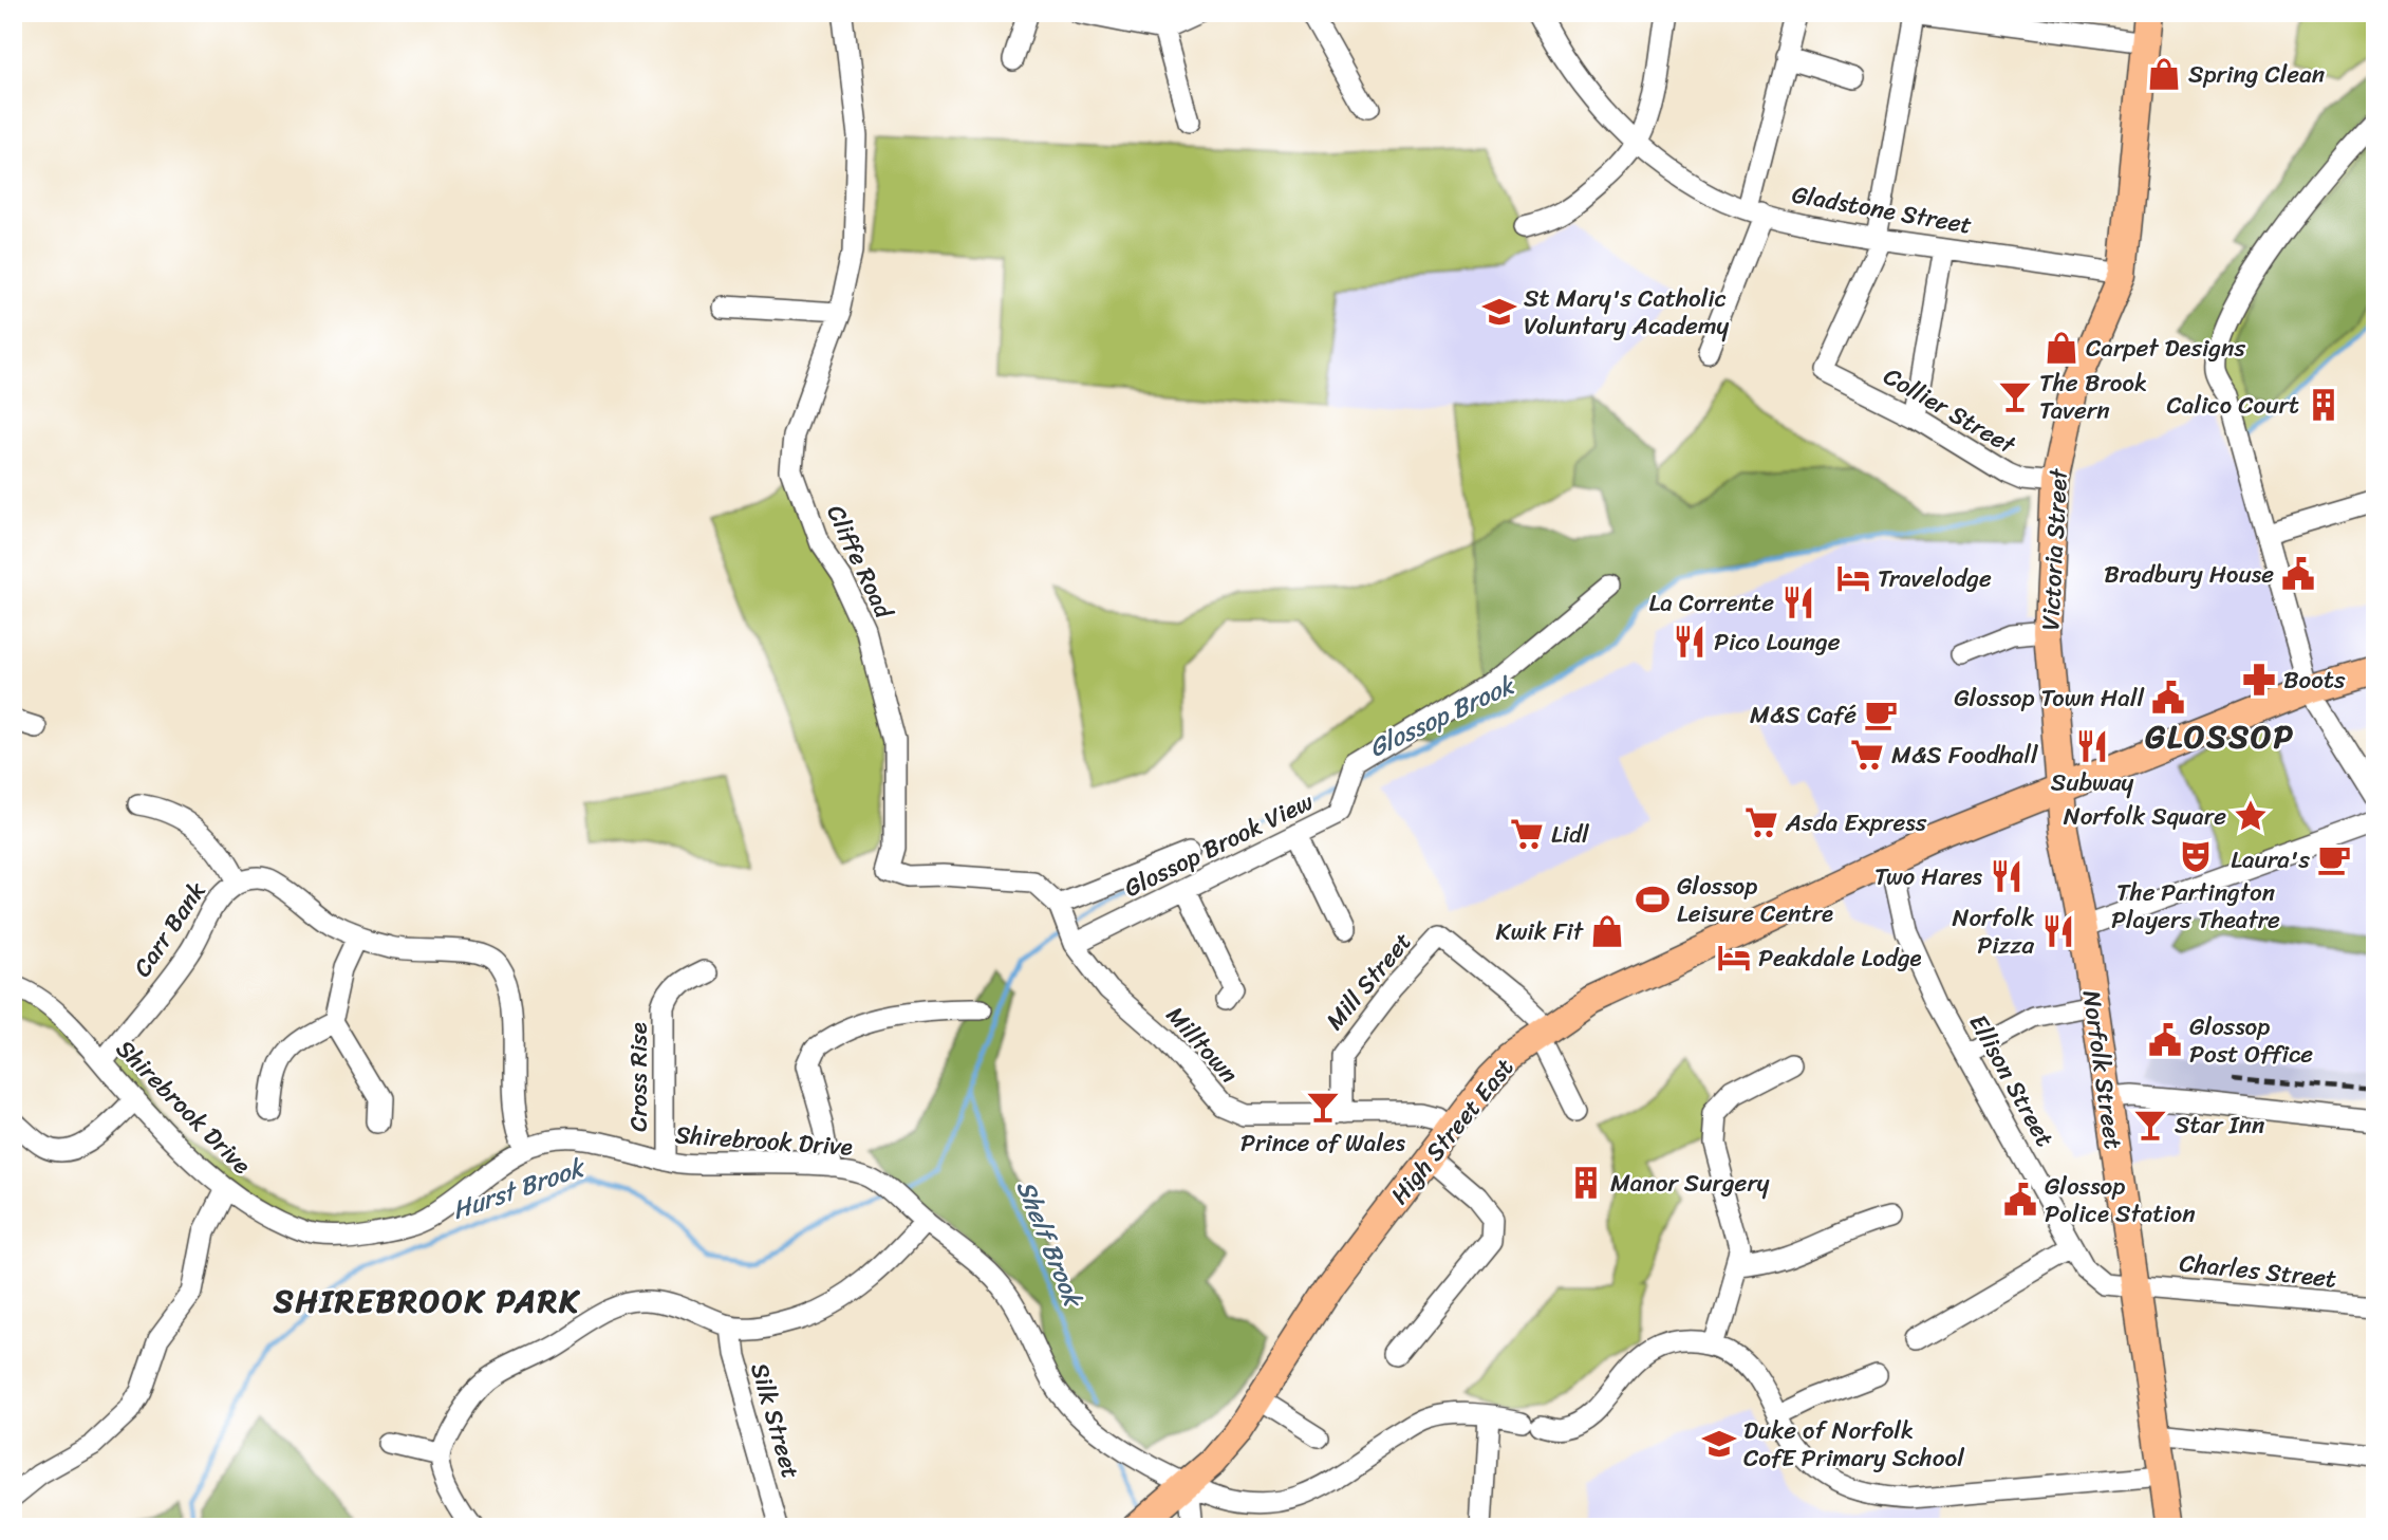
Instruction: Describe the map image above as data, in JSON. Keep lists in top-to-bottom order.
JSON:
{
  "streets": {
    "main road": ["Victoria Street", "Norfolk Street", "High Street East"],
    "street": [
      "Gladstone Street",
      "Collier Street",
      "Cliffe Road",
      "Glossop Brook View",
      "Carr Bank",
      "Mill Street",
      "Milltown",
      "Cross Rise",
      "Ellison Street",
      "Shirebrook Drive",
      "Charles Street",
      "Silk Street"
    ]
  },
  "crossings": [
    ["Gladstone Street", "Collier Street"],
    ["Gladstone Street", "Victoria Street"],
    ["Collier Street", "Victoria Street"],
    ["Victoria Street", "Norfolk Street"],
    ["Victoria Street", "High Street East"],
    ["Cliffe Road", "Milltown"],
    ["Glossop Brook View", "Milltown"],
    ["Carr Bank", "Shirebrook Drive"],
    ["Mill Street", "Milltown"],
    ["Mill Street", "High Street East"],
    ["Milltown", "High Street East"],
    ["Norfolk Street", "Ellison Street"],
    ["Norfolk Street", "High Street East"],
    ["Norfolk Street", "Charles Street"],
    ["Cross Rise", "Shirebrook Drive"],
    ["Ellison Street", "High Street East"],
    ["Ellison Street", "Charles Street"],
    ["Shirebrook Drive", "High Street East"]
  ],
  "districts": ["GLOSSOP", "SHIREBROOK PARK"],
  "water": ["Glossop Brook", "Hurst Brook", "Shelf Brook"],
  "places": {
    "shop": ["Spring Clean", "Carpet Designs", "Kwik Fit"],
    "school or university": ["St Mary's Catholic Voluntary Academy", "Duke of Norfolk CofE Primary School"],
    "bar": ["The Brook Tavern", "Prince of Wales", "Star Inn"],
    "building": ["Calico Court", "Manor Surgery"],
    "public building": [
      "Bradbury House",
      "Glossop Town Hall",
      "Glossop Post Office",
      "Glossop Police Station"
    ],
    "hotel": ["Travelodge", "Peakdale Lodge"],
    "restaurant": [
      "La Corrente",
      "Pico Lounge",
      "Subway",
      "Two Hares",
      "Norfolk Pizza"
    ],
    "pharmacy": ["Boots"],
    "cafe": ["M&S Café", "Laura's"],
    "supermarket": ["M&S Foodhall", "Asda Express", "Lidl"],
    "place": ["Norfolk Square"],
    "theatre": ["The Partington Players Theatre"],
    "sports": ["Glossop Leisure Centre"]
  }
}
